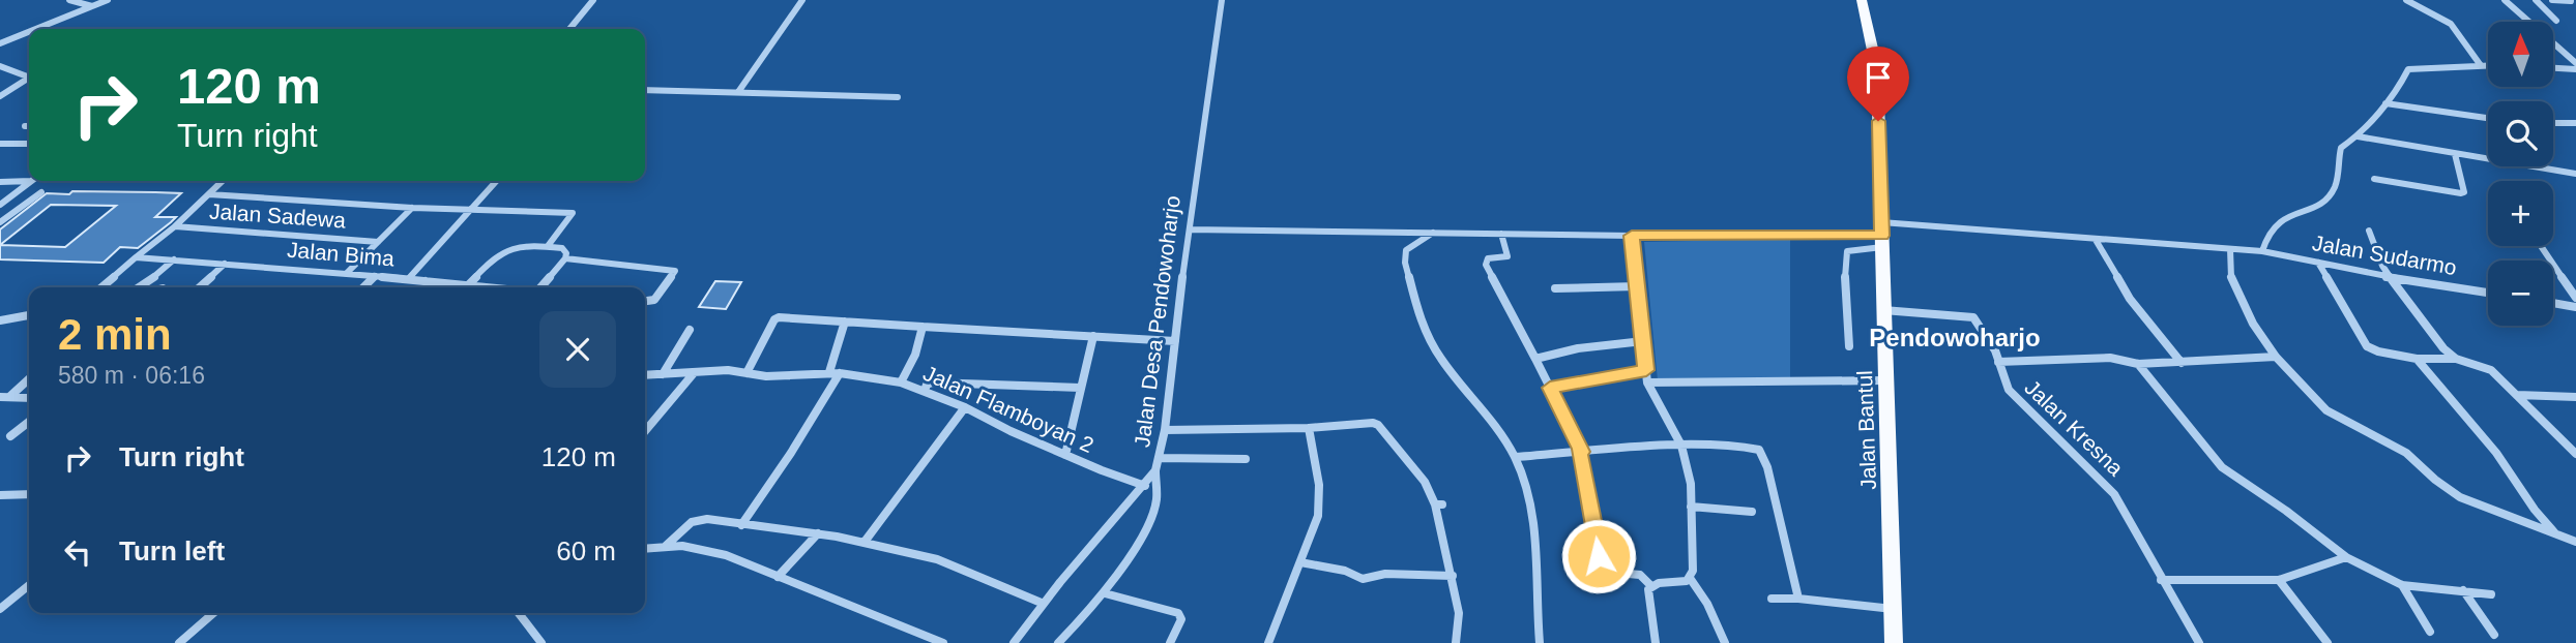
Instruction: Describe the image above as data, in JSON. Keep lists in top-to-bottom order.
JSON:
{
  "streets": {
    "main road": ["Jalan Bantul"],
    "street": [
      "Jalan Sadewa",
      "Jalan Bima",
      "Jalan Sudarmo",
      "Jalan Desa Pendowoharjo",
      "Jalan Flamboyan 2",
      "Jalan Kresna"
    ]
  },
  "crossings": [
    ["Jalan Sudarmo", "Jalan Bantul"],
    ["Jalan Desa Pendowoharjo", "Jalan Flamboyan 2"],
    ["Jalan Kresna", "Jalan Bantul"]
  ],
  "districts": ["Pendowoharjo"],
  "north": "top",
  "page": {
    "map_buttons": ["+", "−"],
    "turn": ["120 m", "Turn right"],
    "heading": ["2 min", "580 m · 06:16"],
    "list": [
      {
        "name": "Turn right",
        "value": "120 m"
      },
      {
        "name": "Turn left",
        "value": "60 m"
      }
    ]
  }
}
